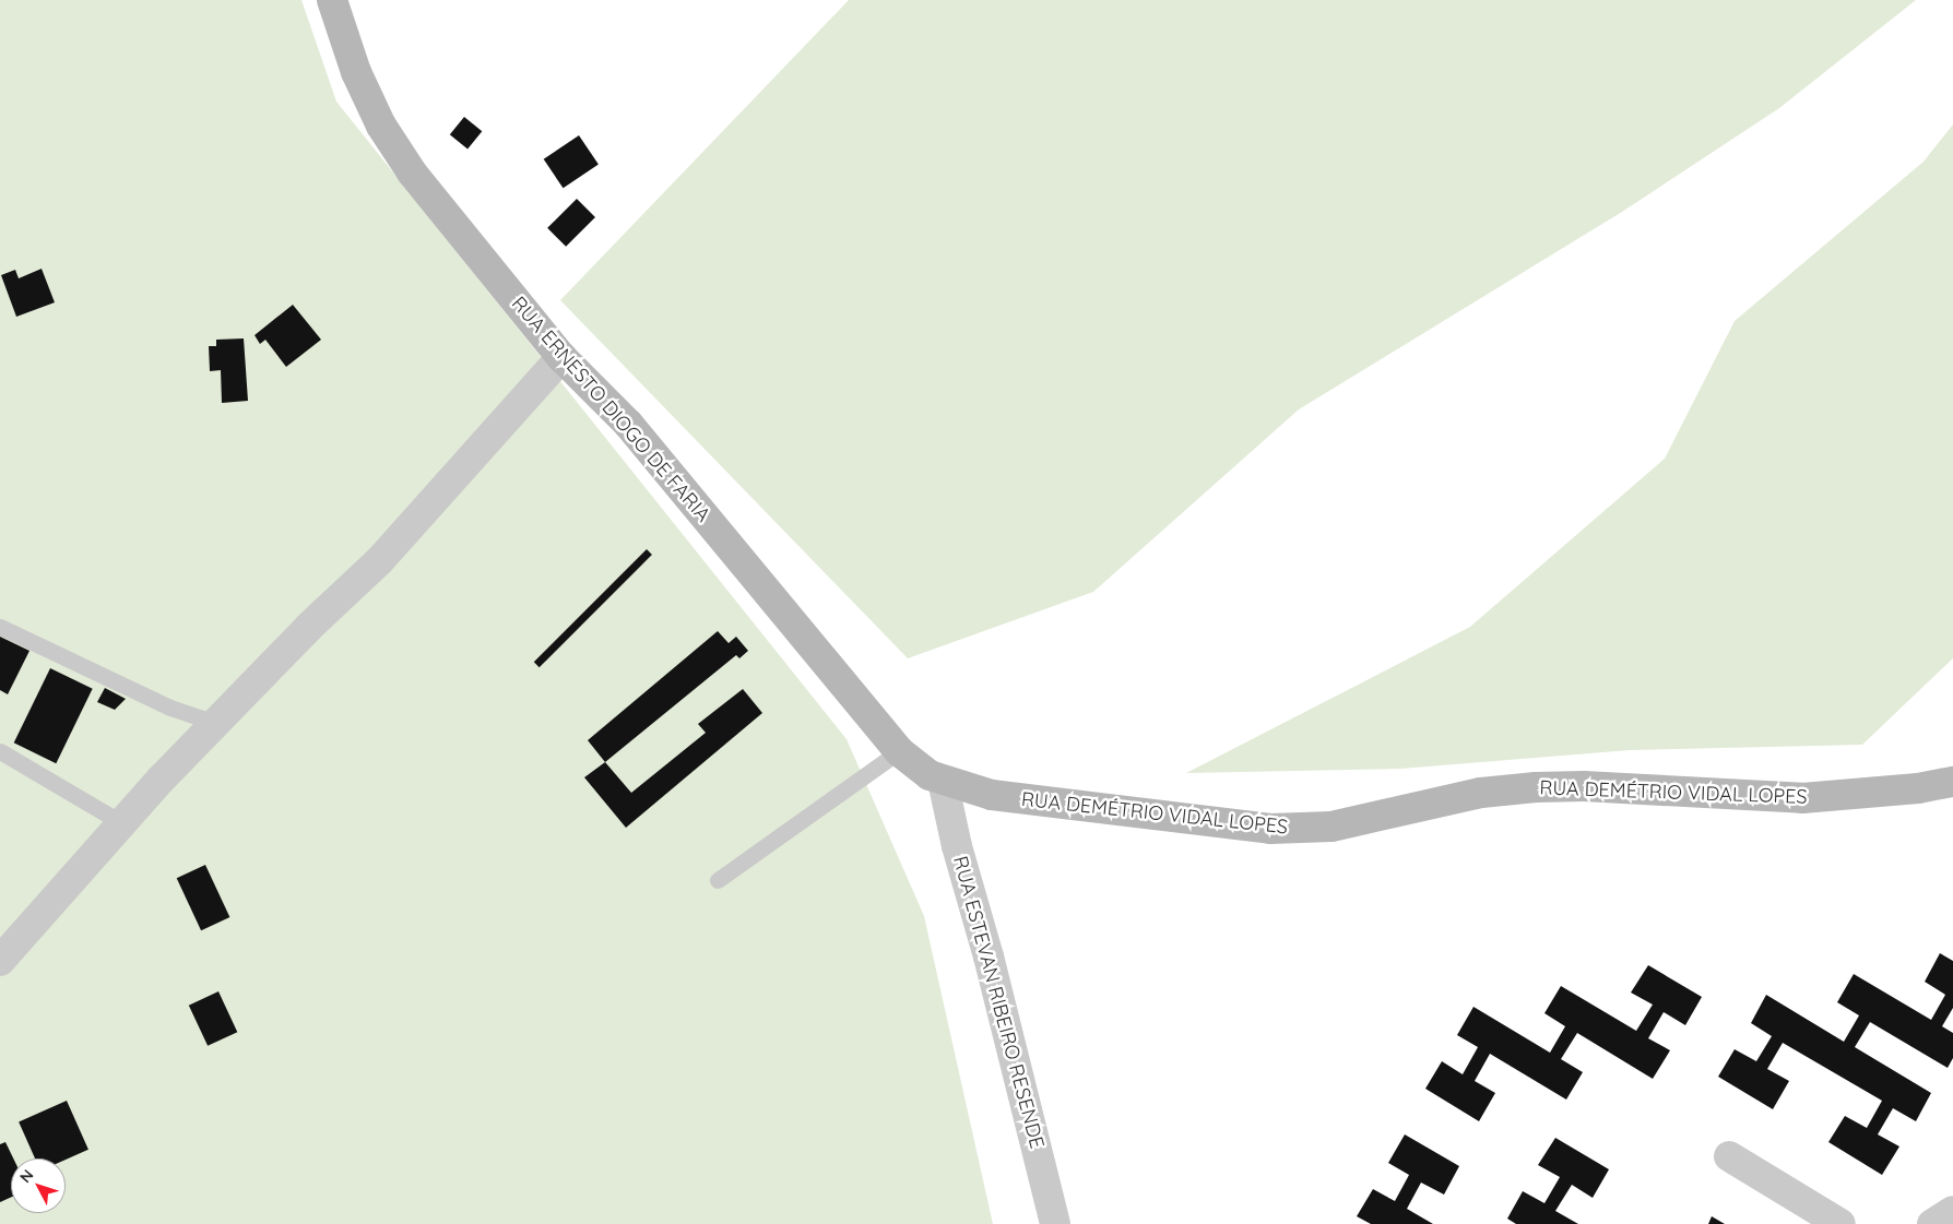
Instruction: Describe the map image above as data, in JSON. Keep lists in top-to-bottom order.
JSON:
{
  "streets": {
    "main road": ["RUA ERNESTO DIOGO DE FARIA", "RUA DEMÉTRIO VIDAL LOPES"],
    "street": ["RUA ESTEVAN RIBEIRO RESENDE"]
  },
  "crossings": [
    ["RUA ERNESTO DIOGO DE FARIA", "RUA DEMÉTRIO VIDAL LOPES"],
    ["RUA ERNESTO DIOGO DE FARIA", "RUA ESTEVAN RIBEIRO RESENDE"],
    ["RUA DEMÉTRIO VIDAL LOPES", "RUA ESTEVAN RIBEIRO RESENDE"]
  ],
  "north": "top left"
}
